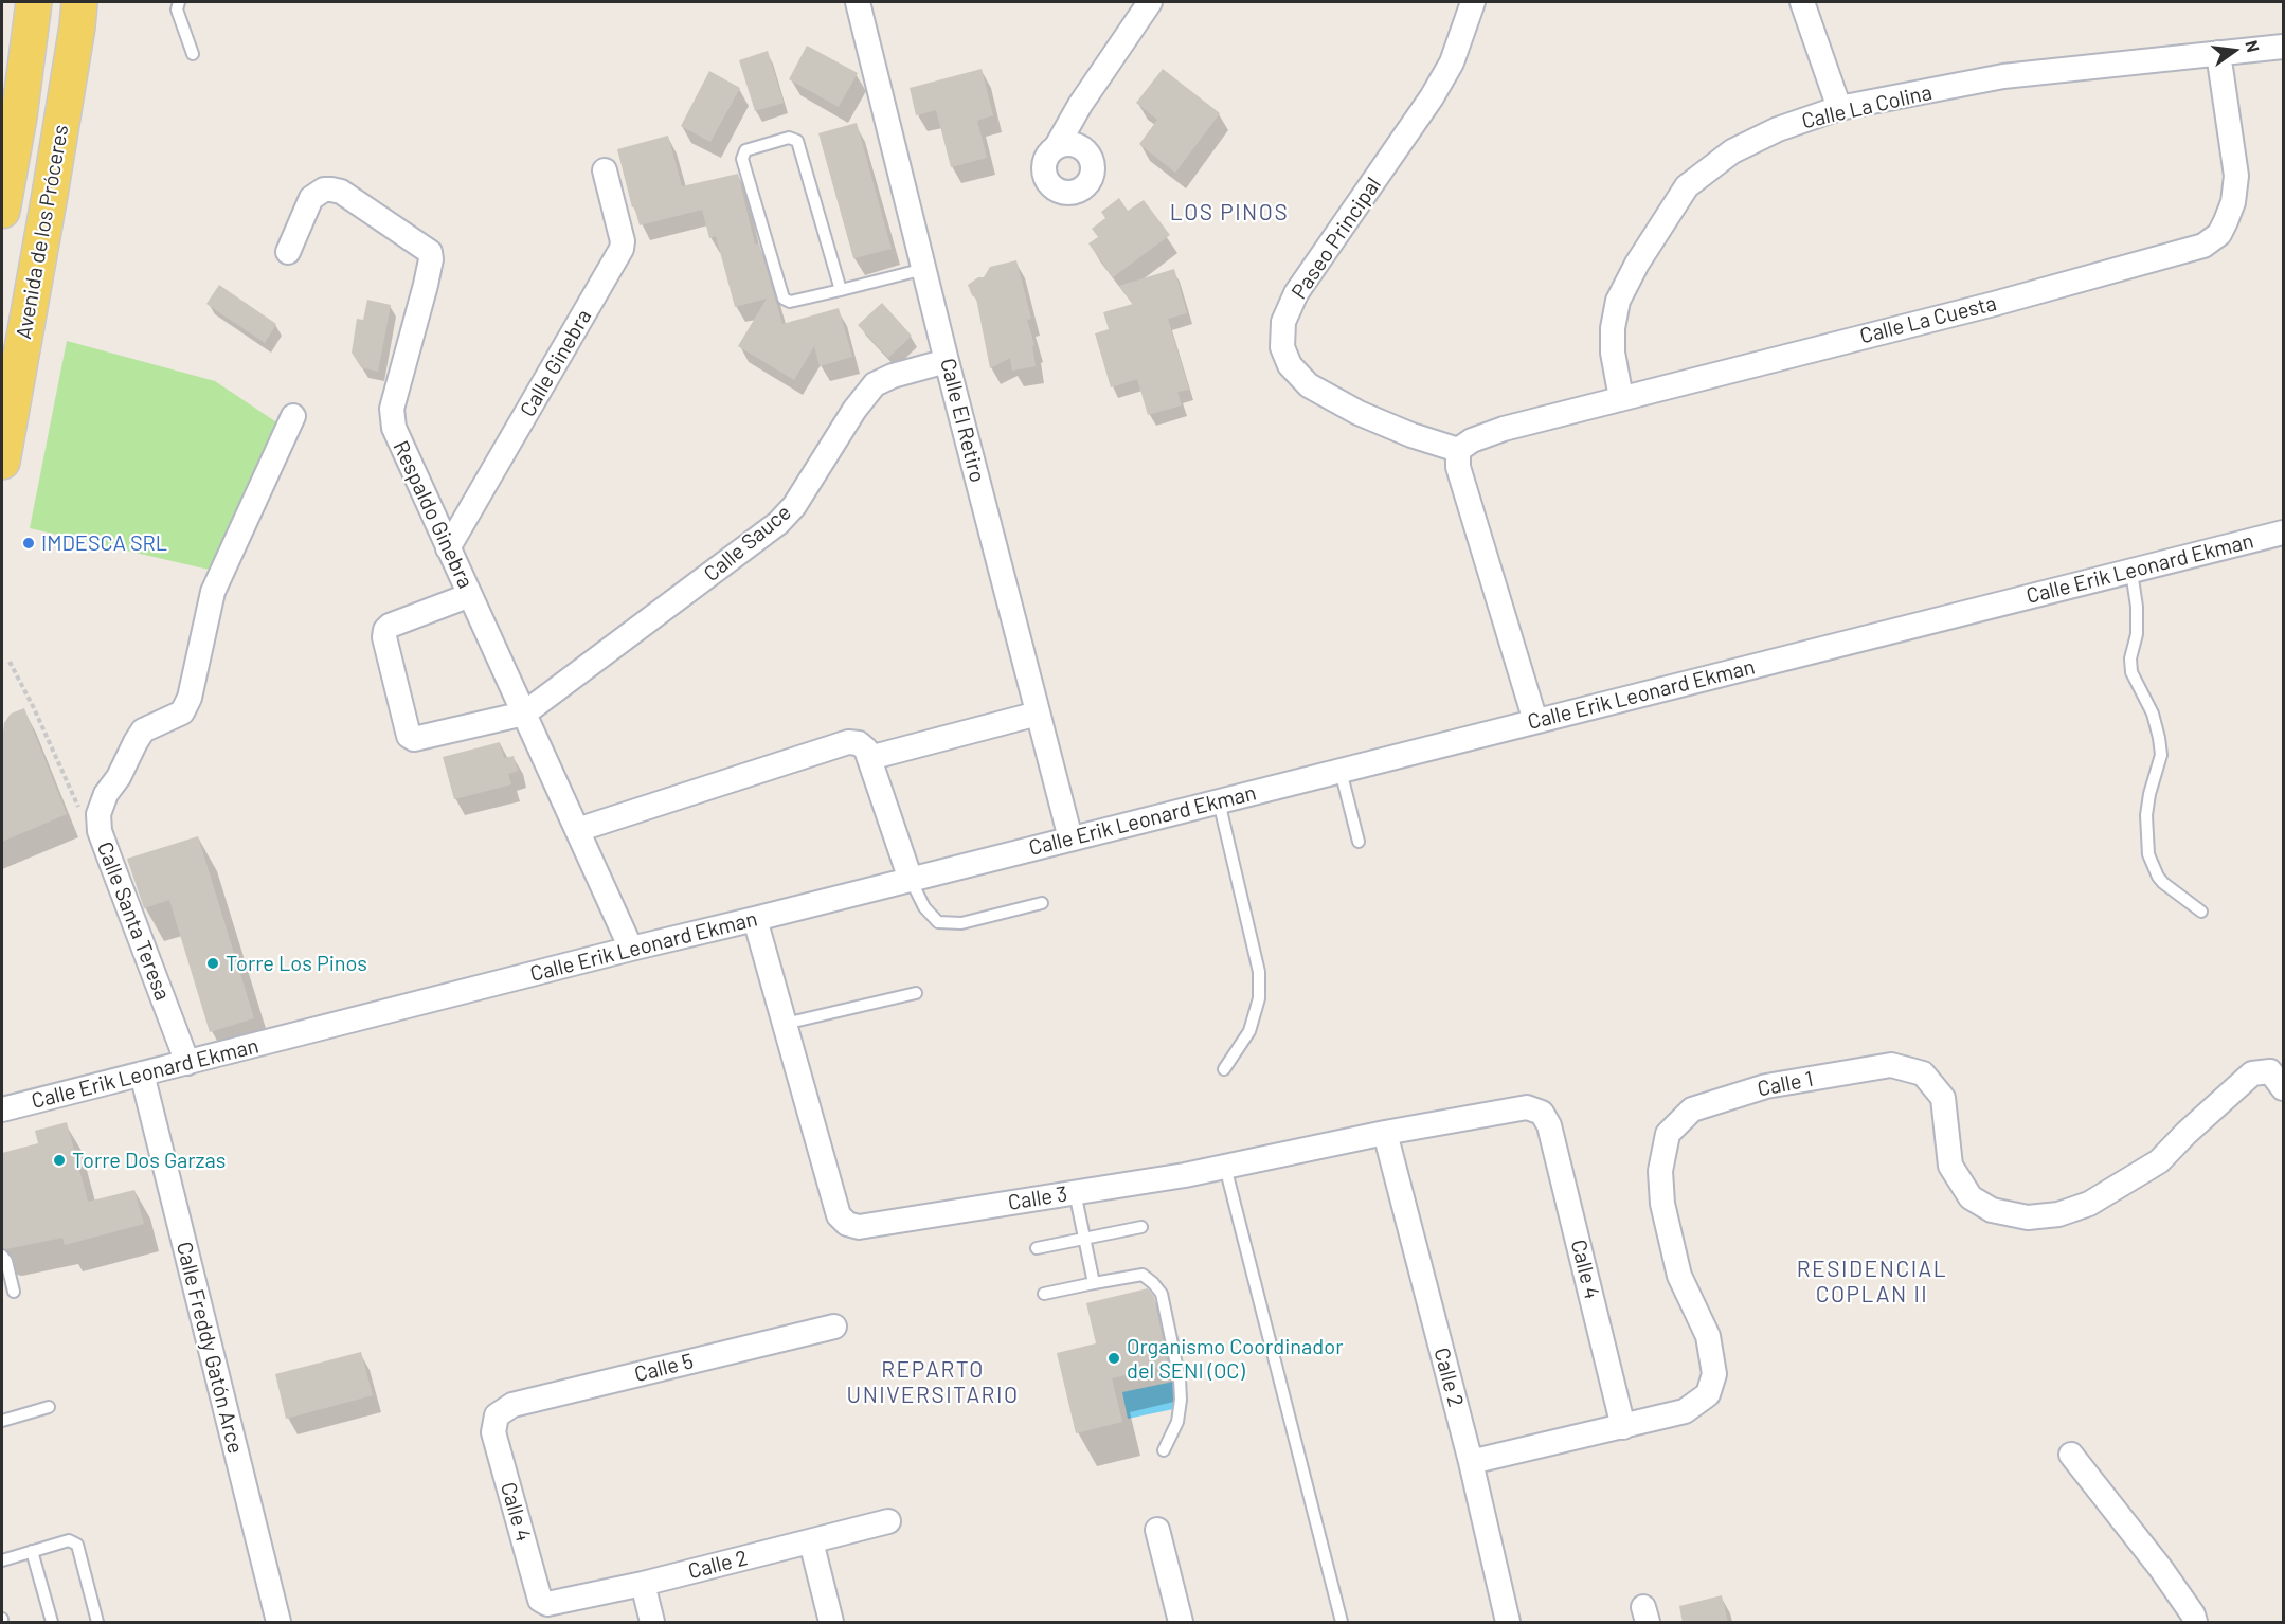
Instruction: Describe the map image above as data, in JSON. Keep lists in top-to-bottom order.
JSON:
{
  "streets": {
    "main road": ["Avenida de los Próceres"],
    "street": [
      "Calle La Colina",
      "Paseo Principal",
      "Calle La Cuesta",
      "Calle Ginebra",
      "Calle El Retiro",
      "Respaldo Ginebra",
      "Calle Sauce",
      "Calle Erik Leonard Ekman",
      "Calle Santa Teresa",
      "Calle 1",
      "Calle 3",
      "Calle 4",
      "Calle Freddy Gatón Arce",
      "Calle 5",
      "Calle 2"
    ]
  },
  "crossings": [
    ["Calle La Colina", "Calle La Cuesta"],
    ["Paseo Principal", "Calle La Cuesta"],
    ["Calle Ginebra", "Respaldo Ginebra"],
    ["Calle El Retiro", "Calle Sauce"],
    ["Calle El Retiro", "Calle Erik Leonard Ekman"],
    ["Respaldo Ginebra", "Calle Sauce"],
    ["Respaldo Ginebra", "Calle Erik Leonard Ekman"],
    ["Calle Erik Leonard Ekman", "Calle Santa Teresa"],
    ["Calle Erik Leonard Ekman", "Calle 3"],
    ["Calle Erik Leonard Ekman", "Calle Freddy Gatón Arce"],
    ["Calle 1", "Calle 4"],
    ["Calle 1", "Calle 2"],
    ["Calle 3", "Calle 4"],
    ["Calle 3", "Calle 2"],
    ["Calle 4", "Calle 5"],
    ["Calle 4", "Calle 2"]
  ],
  "districts": ["LOS PINOS", "RESIDENCIAL COPLAN II", "REPARTO UNIVERSITARIO"],
  "places": [
    "IMDESCA SRL",
    "Torre Los Pinos",
    "Torre Dos Garzas",
    "Organismo Coordinador del SENI (OC)"
  ],
  "north": "right"
}
